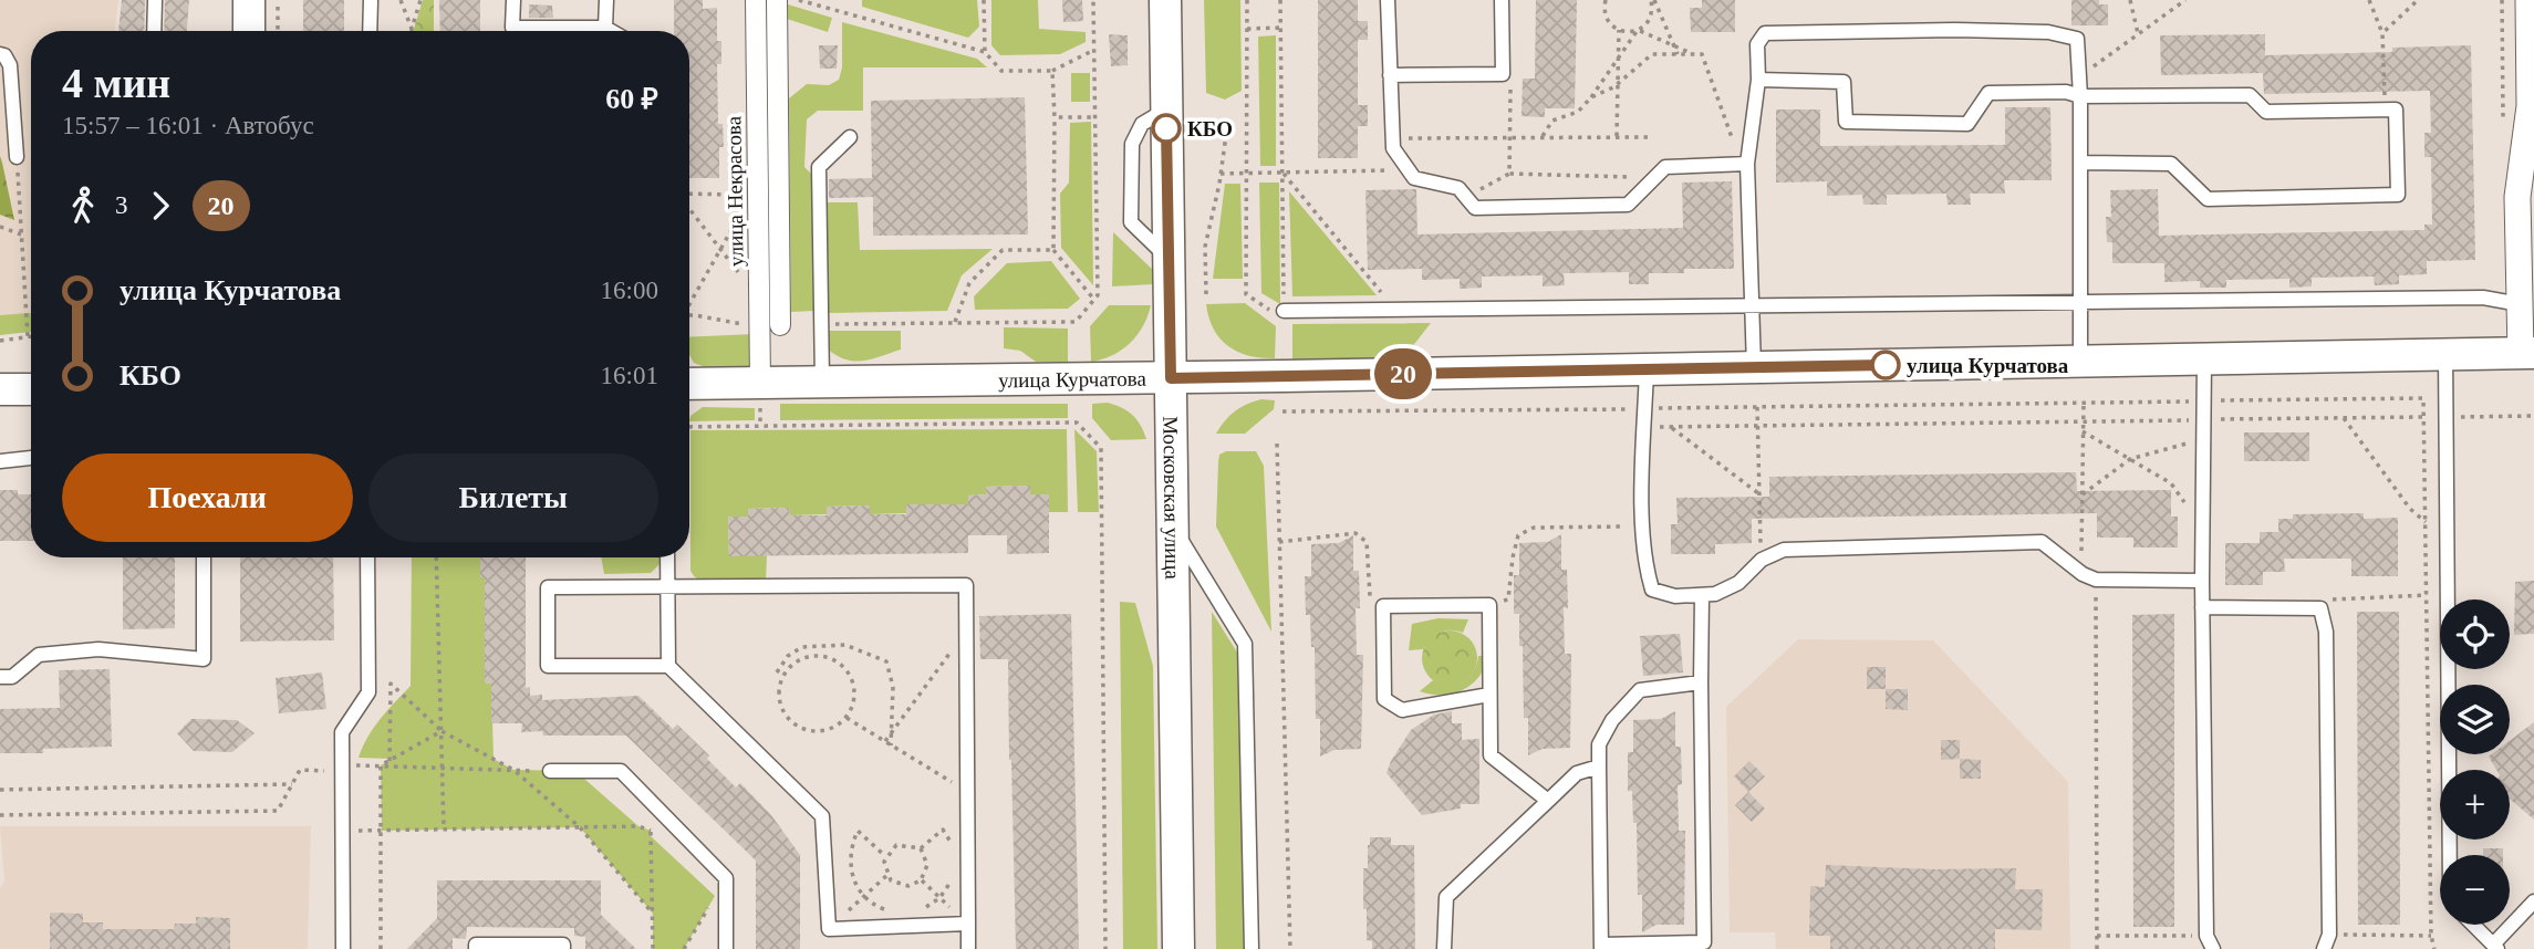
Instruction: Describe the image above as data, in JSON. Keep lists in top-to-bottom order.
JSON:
{
  "streets": {
    "street": ["улица Некрасова", "улица Курчатова", "Московская улица"]
  },
  "crossings": [
    ["улица Некрасова", "улица Курчатова"],
    ["улица Курчатова", "Московская улица"]
  ],
  "places": ["КБО", "улица Курчатова"],
  "lines": ["bus line 20"],
  "page": {
    "on_map": "20",
    "heading": ["4 мин", "15:57 – 16:01 · Автобус", "60 ₽"],
    "legs": ["3", "20"],
    "list": [
      {
        "name": "улица Курчатова",
        "value": "16:00"
      },
      {
        "name": "КБО",
        "value": "16:01"
      }
    ],
    "buttons": ["Поехали", "Билеты"],
    "map_buttons": ["+", "−"]
  }
}
